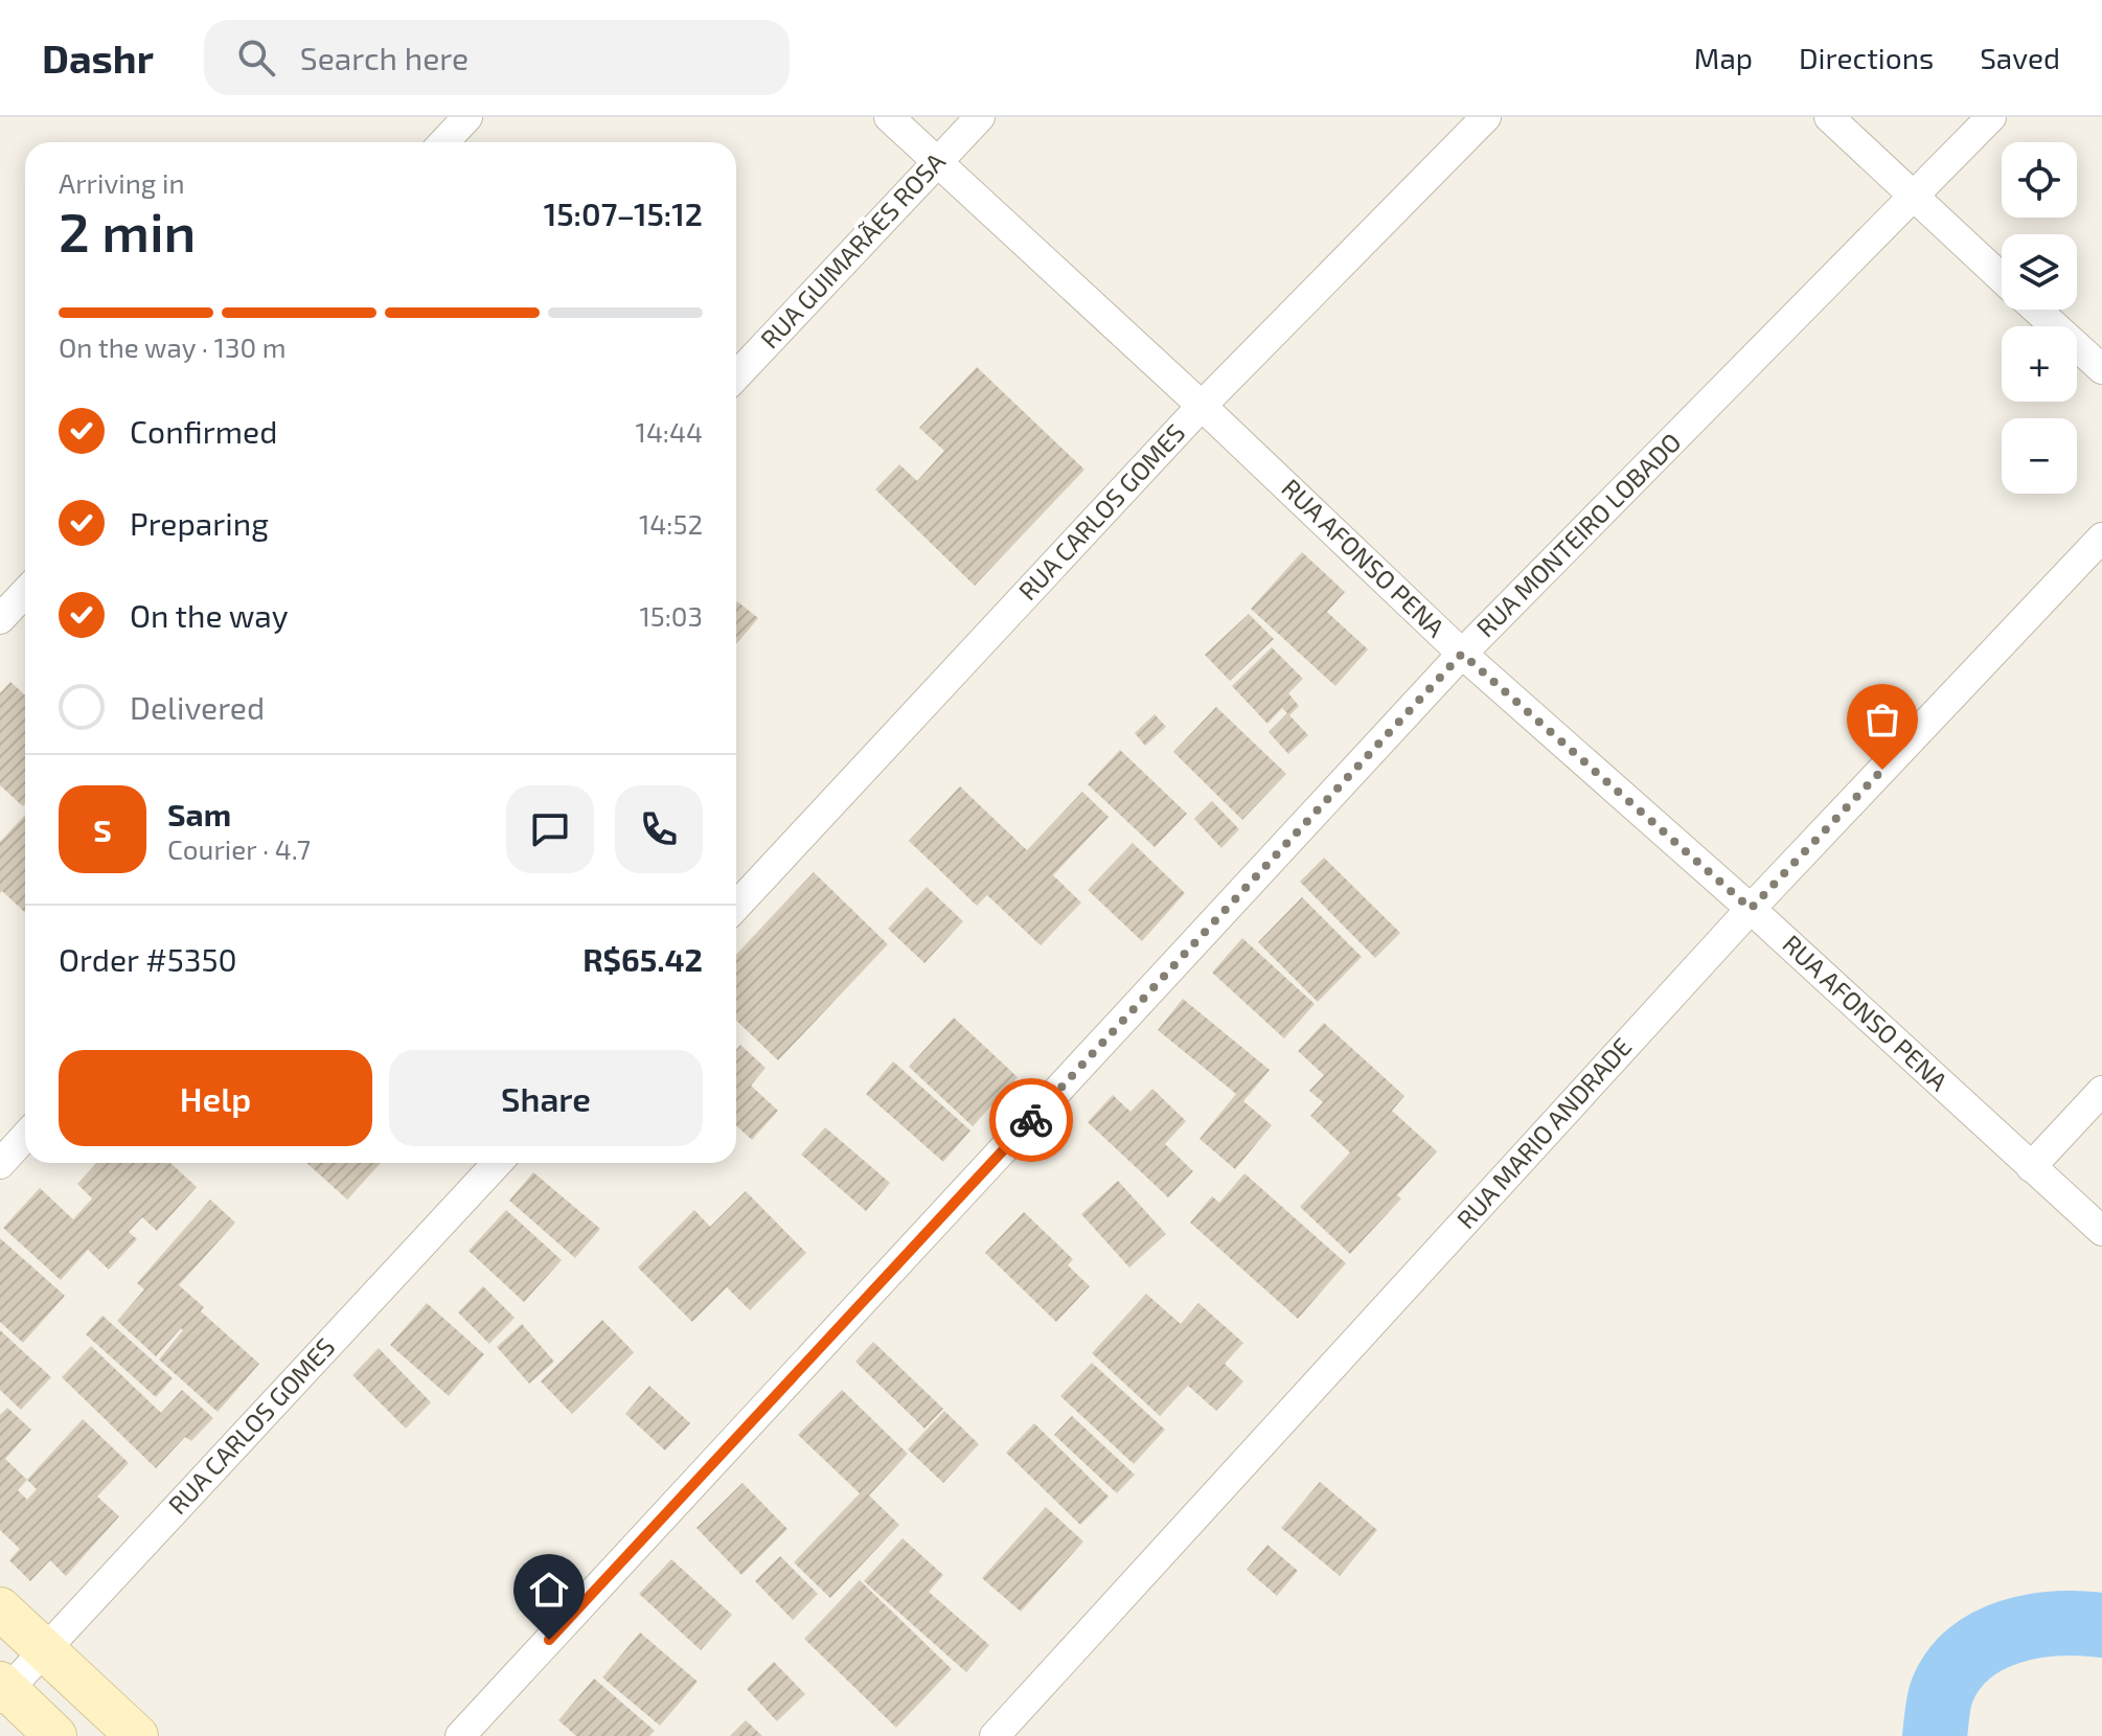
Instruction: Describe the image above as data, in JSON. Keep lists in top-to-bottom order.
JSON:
{
  "streets": {
    "street": [
      "RUA GUIMARÃES ROSA",
      "RUA CARLOS GOMES",
      "RUA MONTEIRO LOBADO",
      "RUA AFONSO PENA",
      "RUA MARIO ANDRADE"
    ]
  },
  "crossings": [
    ["RUA GUIMARÃES ROSA", "RUA AFONSO PENA"],
    ["RUA CARLOS GOMES", "RUA AFONSO PENA"],
    ["RUA MONTEIRO LOBADO", "RUA AFONSO PENA"],
    ["RUA AFONSO PENA", "RUA MARIO ANDRADE"]
  ],
  "page": {
    "header": "Dashr",
    "search": "Search here",
    "nav": ["Map", "Directions", "Saved"],
    "map_buttons": ["+", "−"],
    "heading": ["2 min", "Arriving in", "15:07–15:12"],
    "panel": [
      "Sam",
      "Courier · 4.7",
      "Order #5350",
      "R$65.42"
    ],
    "bar": "On the way · 130 m",
    "list": [
      ["Confirmed", "14:44"],
      ["Preparing", "14:52"],
      ["On the way", "15:03"],
      "Delivered"
    ],
    "round": "S",
    "buttons": ["Help", "Share"]
  }
}
